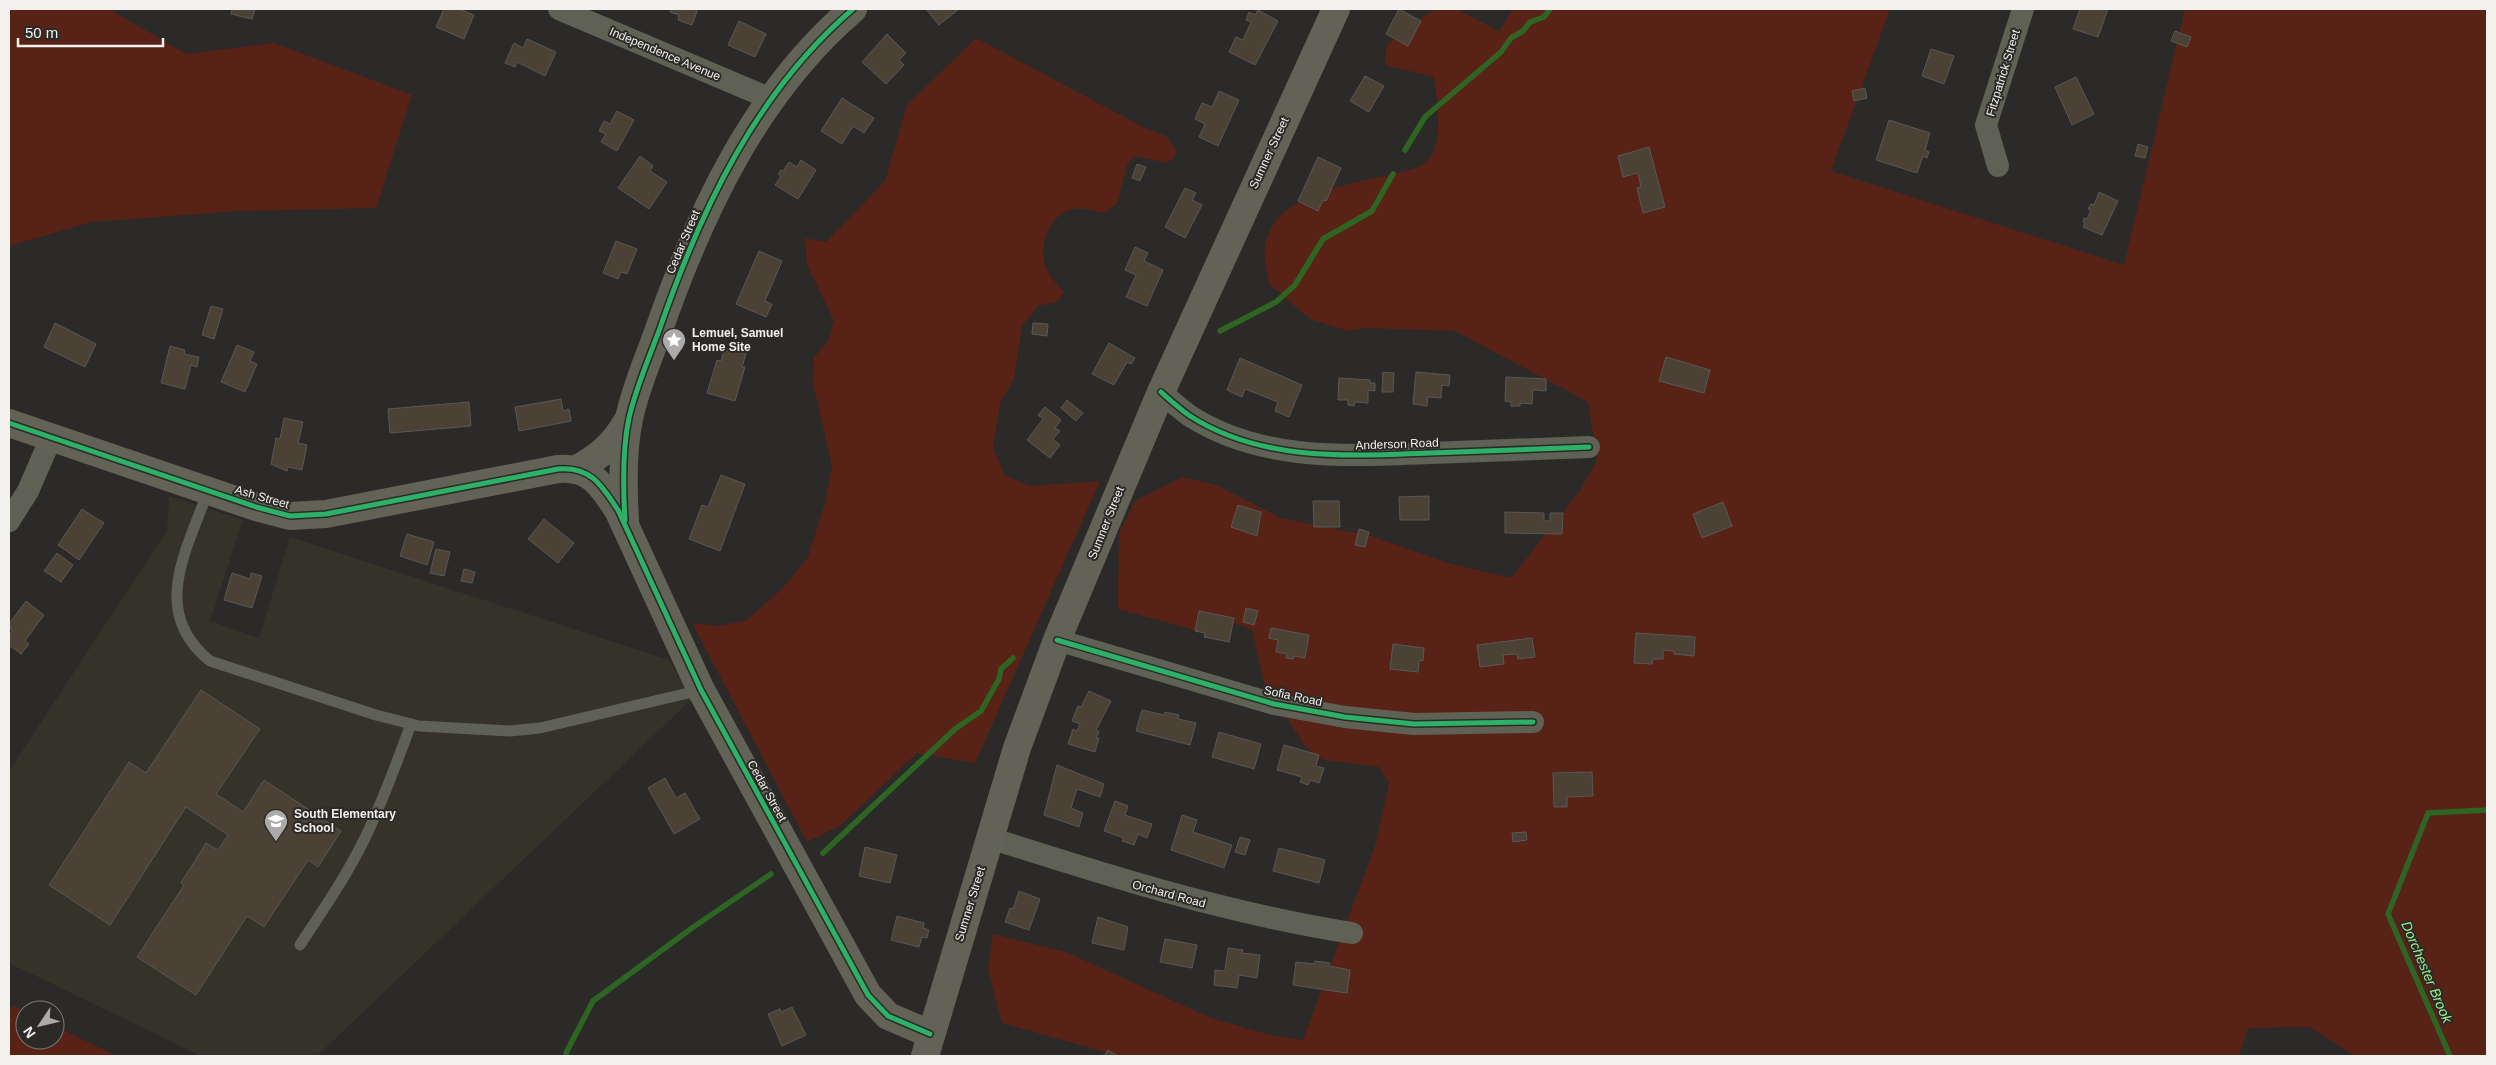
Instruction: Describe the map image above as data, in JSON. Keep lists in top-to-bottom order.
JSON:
{
  "streets": {
    "street": [
      "Independence Avenue",
      "Fitzpatrick Street",
      "Sumner Street",
      "Cedar Street",
      "Anderson Road",
      "Ash Street",
      "Sofia Road",
      "Orchard Road"
    ]
  },
  "crossings": [
    ["Independence Avenue", "Cedar Street"],
    ["Sumner Street", "Cedar Street"],
    ["Sumner Street", "Anderson Road"],
    ["Sumner Street", "Sofia Road"],
    ["Sumner Street", "Orchard Road"],
    ["Cedar Street", "Ash Street"]
  ],
  "water": ["Dorchester Brook"],
  "places": {
    "place": ["Lemuel, Samuel Home Site"],
    "school or university": ["South Elementary School"]
  },
  "scale_bar": "50 m",
  "north": "bottom left"
}
